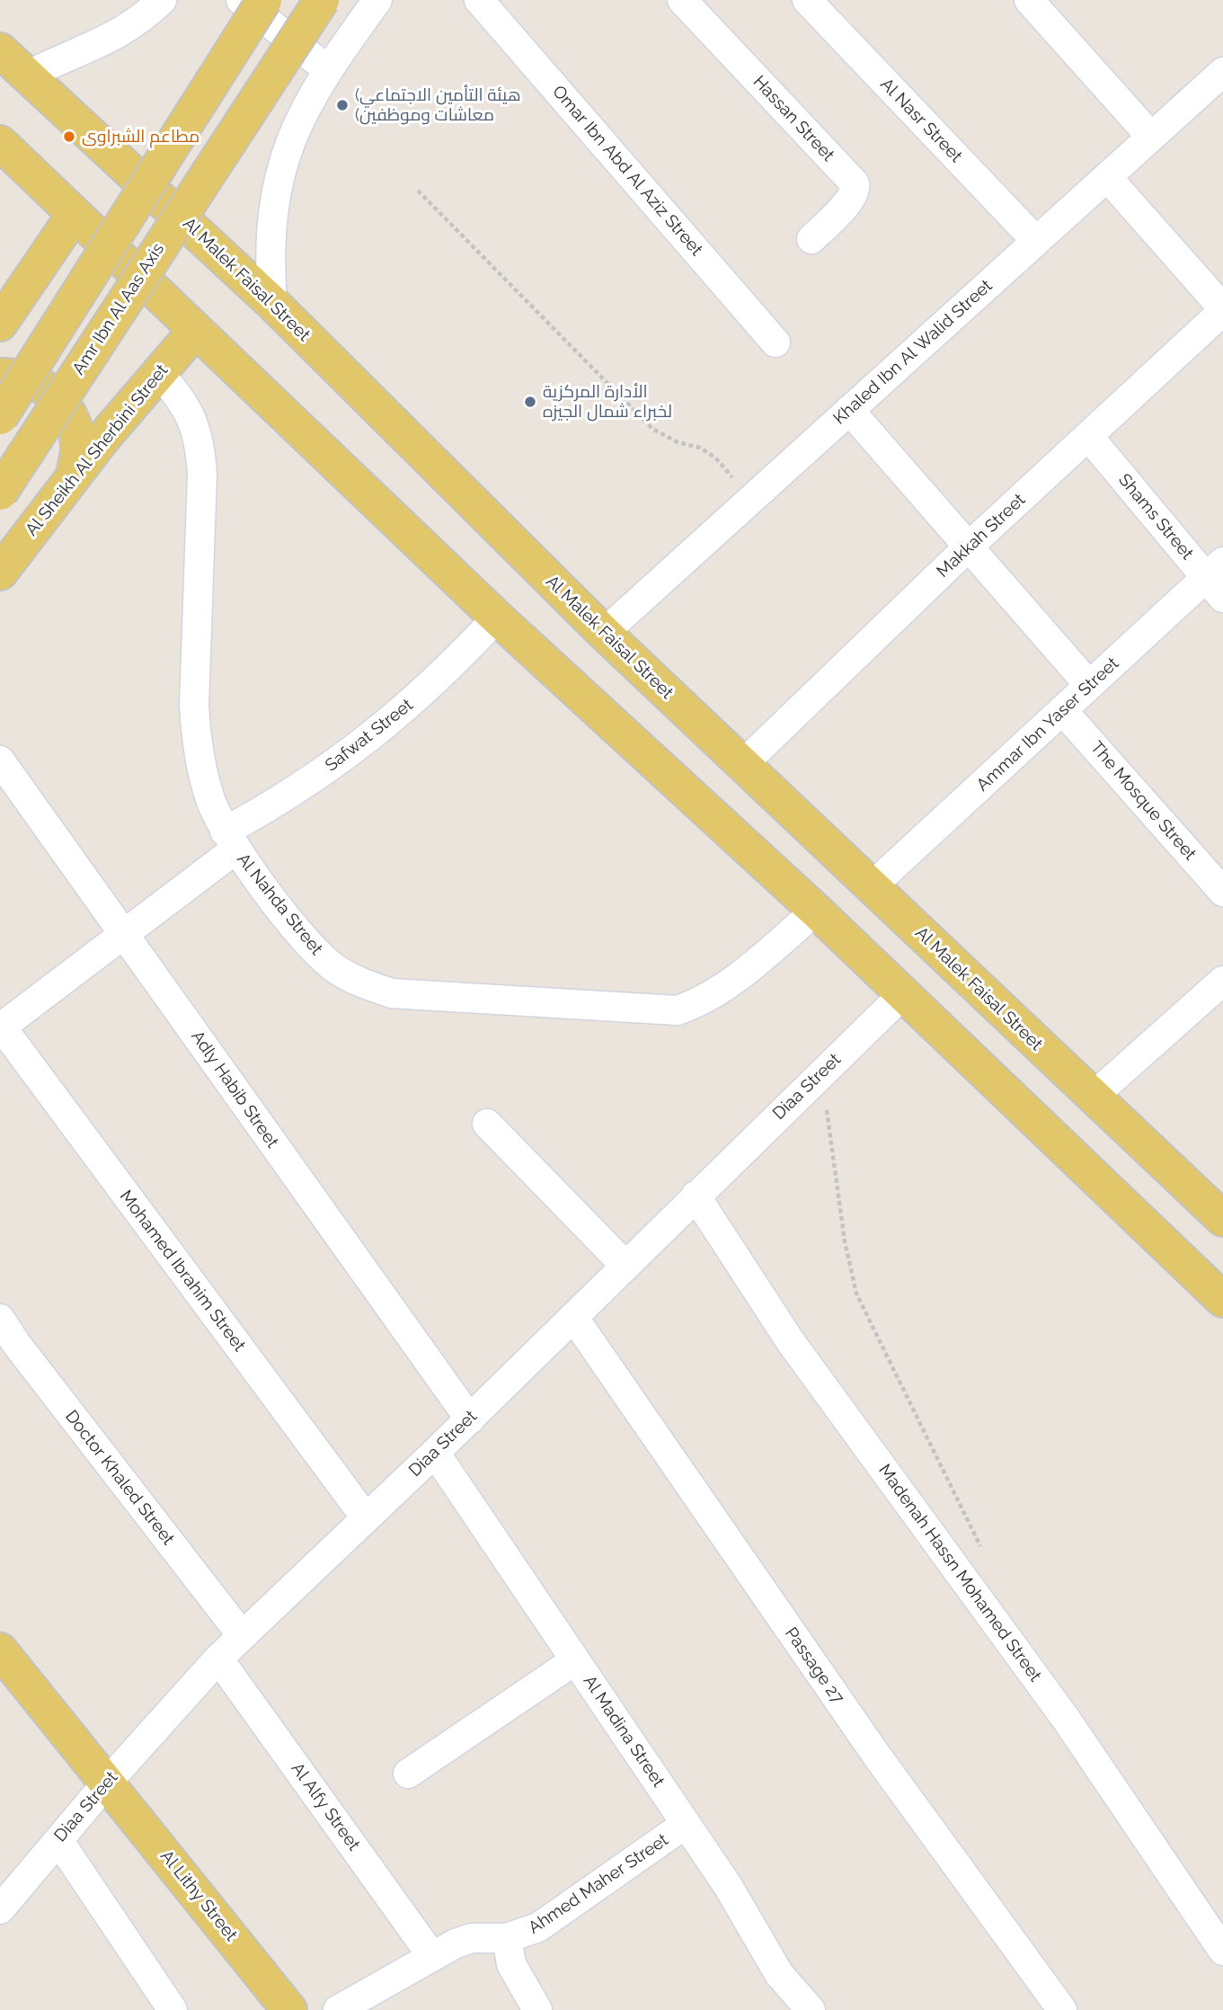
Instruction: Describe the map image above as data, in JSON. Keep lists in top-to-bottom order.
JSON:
{
  "streets": {
    "main road": [
      "Al Malek Faisal Street",
      "Amr Ibn Al Aas Axis",
      "Al Sheikh Al Sherbini Street",
      "Al Lithy Street"
    ],
    "street": [
      "Hassan Street",
      "Al Nasr Street",
      "Omar Ibn Abd Al Aziz Street",
      "Khaled Ibn Al Walid Street",
      "Shams Street",
      "Makkah Street",
      "Ammar Ibn Yaser Street",
      "Safwat Street",
      "The Mosque Street",
      "Al Nahda Street",
      "Diaa Street",
      "Adly Habib Street",
      "Mohamed Ibrahim Street",
      "Doctor Khaled Street",
      "Madenah Hassn Mohamed Street",
      "Passage 27",
      "Al Madina Street",
      "Al Alfy Street",
      "Ahmed Maher Street"
    ]
  },
  "crossings": [
    ["Al Nasr Street", "Khaled Ibn Al Walid Street"],
    ["Al Malek Faisal Street", "Khaled Ibn Al Walid Street"],
    ["Al Malek Faisal Street", "Makkah Street"],
    ["Al Malek Faisal Street", "Ammar Ibn Yaser Street"],
    ["Al Sheikh Al Sherbini Street", "Al Nahda Street"],
    ["Shams Street", "Makkah Street"],
    ["Shams Street", "Ammar Ibn Yaser Street"],
    ["Ammar Ibn Yaser Street", "The Mosque Street"],
    ["Safwat Street", "Al Nahda Street"],
    ["Safwat Street", "Adly Habib Street"],
    ["Safwat Street", "Mohamed Ibrahim Street"],
    ["Diaa Street", "Adly Habib Street"],
    ["Diaa Street", "Mohamed Ibrahim Street"],
    ["Diaa Street", "Doctor Khaled Street"],
    ["Diaa Street", "Madenah Hassn Mohamed Street"],
    ["Diaa Street", "Passage 27"],
    ["Diaa Street", "Al Madina Street"],
    ["Diaa Street", "Al Alfy Street"],
    ["Diaa Street", "Al Lithy Street"],
    ["Al Madina Street", "Ahmed Maher Street"],
    ["Al Alfy Street", "Ahmed Maher Street"]
  ],
  "places": ["(هيئة التأمين الاجتماعي (معاشات وموظفين", "مطاعم الشبراوى", "الأدارة المركزية لخبراء شمال الجيزه"]
}
